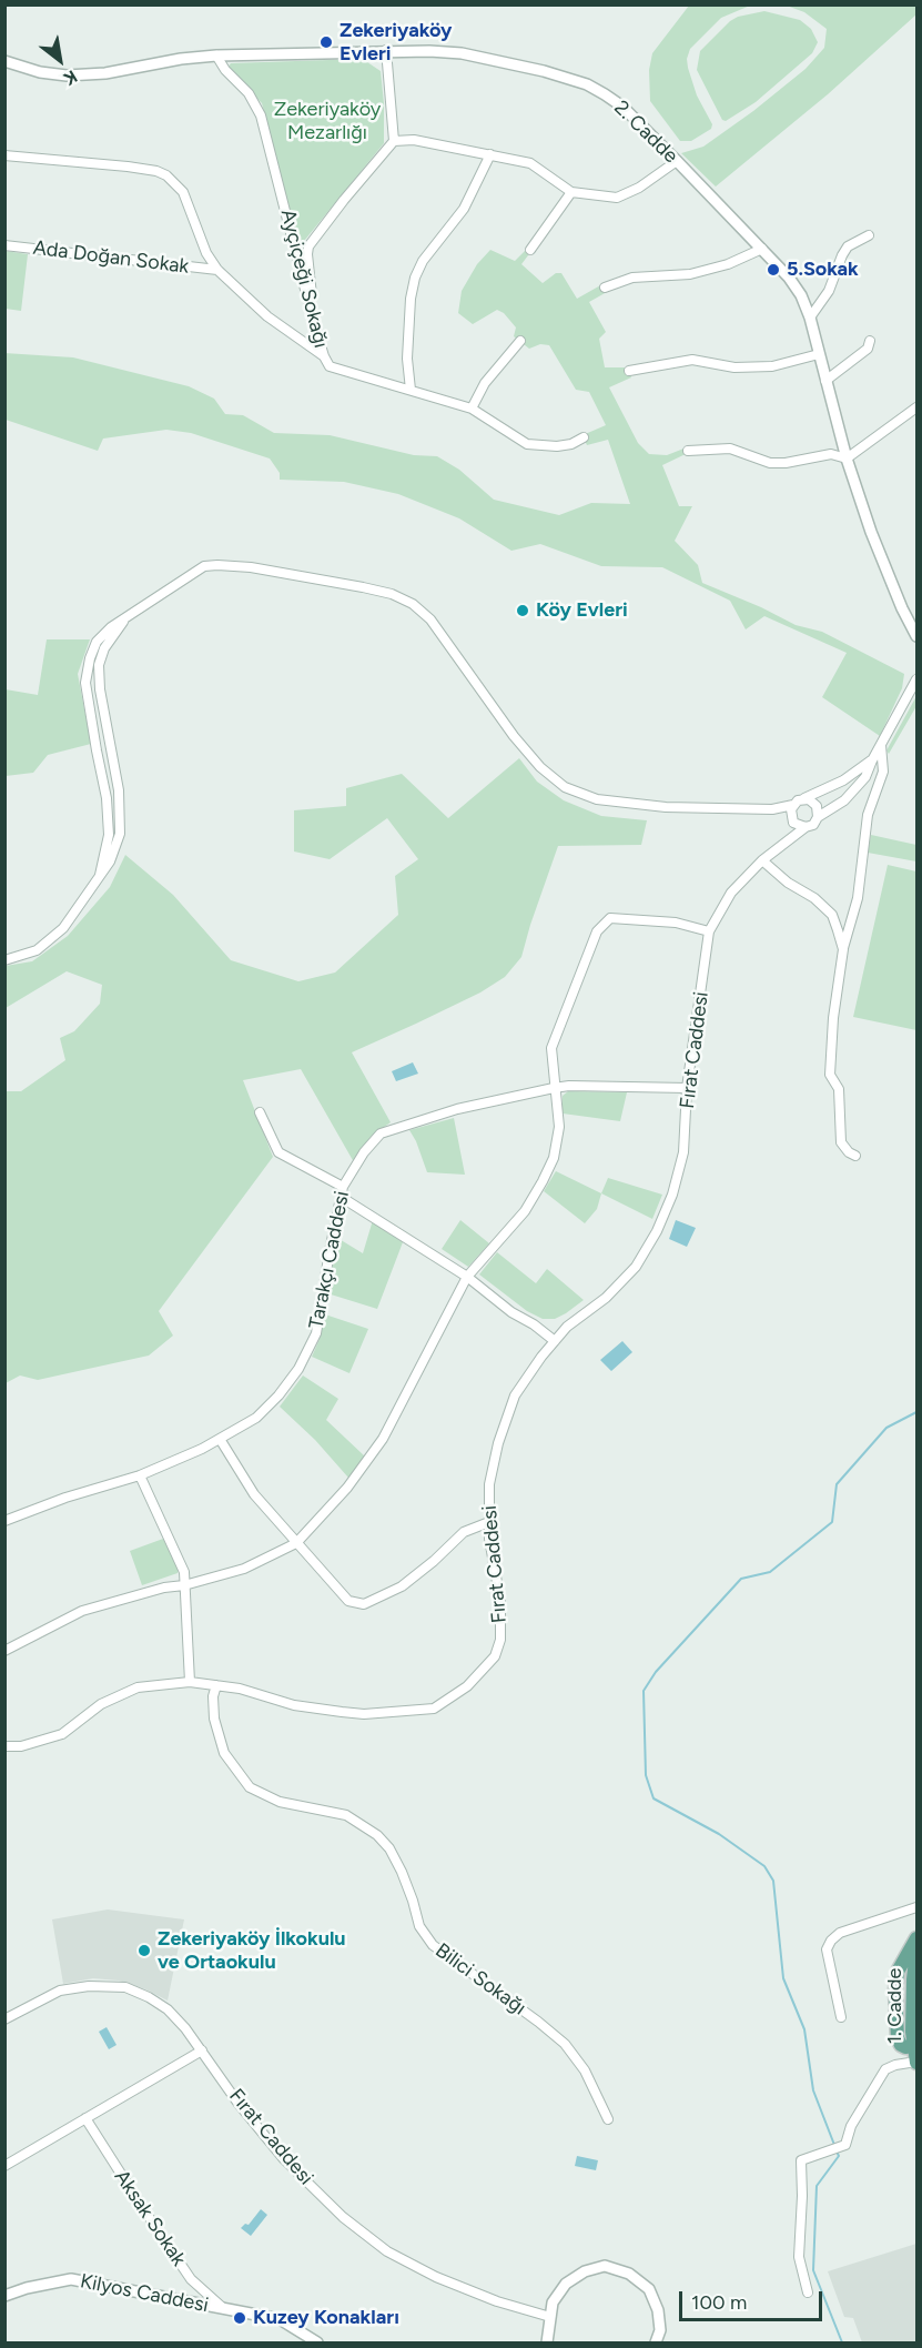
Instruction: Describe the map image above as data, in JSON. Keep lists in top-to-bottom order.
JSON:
{
  "streets": {
    "main road": ["1. Cadde"],
    "street": [
      "2. Cadde",
      "Ada Doğan Sokak",
      "Ayçiçeği Sokağı",
      "Fırat Caddesi",
      "Tarakçı Caddesi",
      "Bilici Sokağı",
      "Aksak Sokak",
      "Kilyos Caddesi"
    ]
  },
  "crossings": [
    ["2. Cadde", "Ayçiçeği Sokağı"],
    ["Fırat Caddesi", "Tarakçı Caddesi"],
    ["Fırat Caddesi", "Bilici Sokağı"],
    ["Aksak Sokak", "Kilyos Caddesi"]
  ],
  "parks": ["Zekeriyaköy Mezarlığı"],
  "places": [
    "Zekeriyaköy Evleri",
    "5.Sokak",
    "Köy Evleri",
    "Zekeriyaköy İlkokulu ve Ortaokulu",
    "Kuzey Konakları"
  ],
  "scale_bar": "100 m",
  "north": "bottom right"
}
